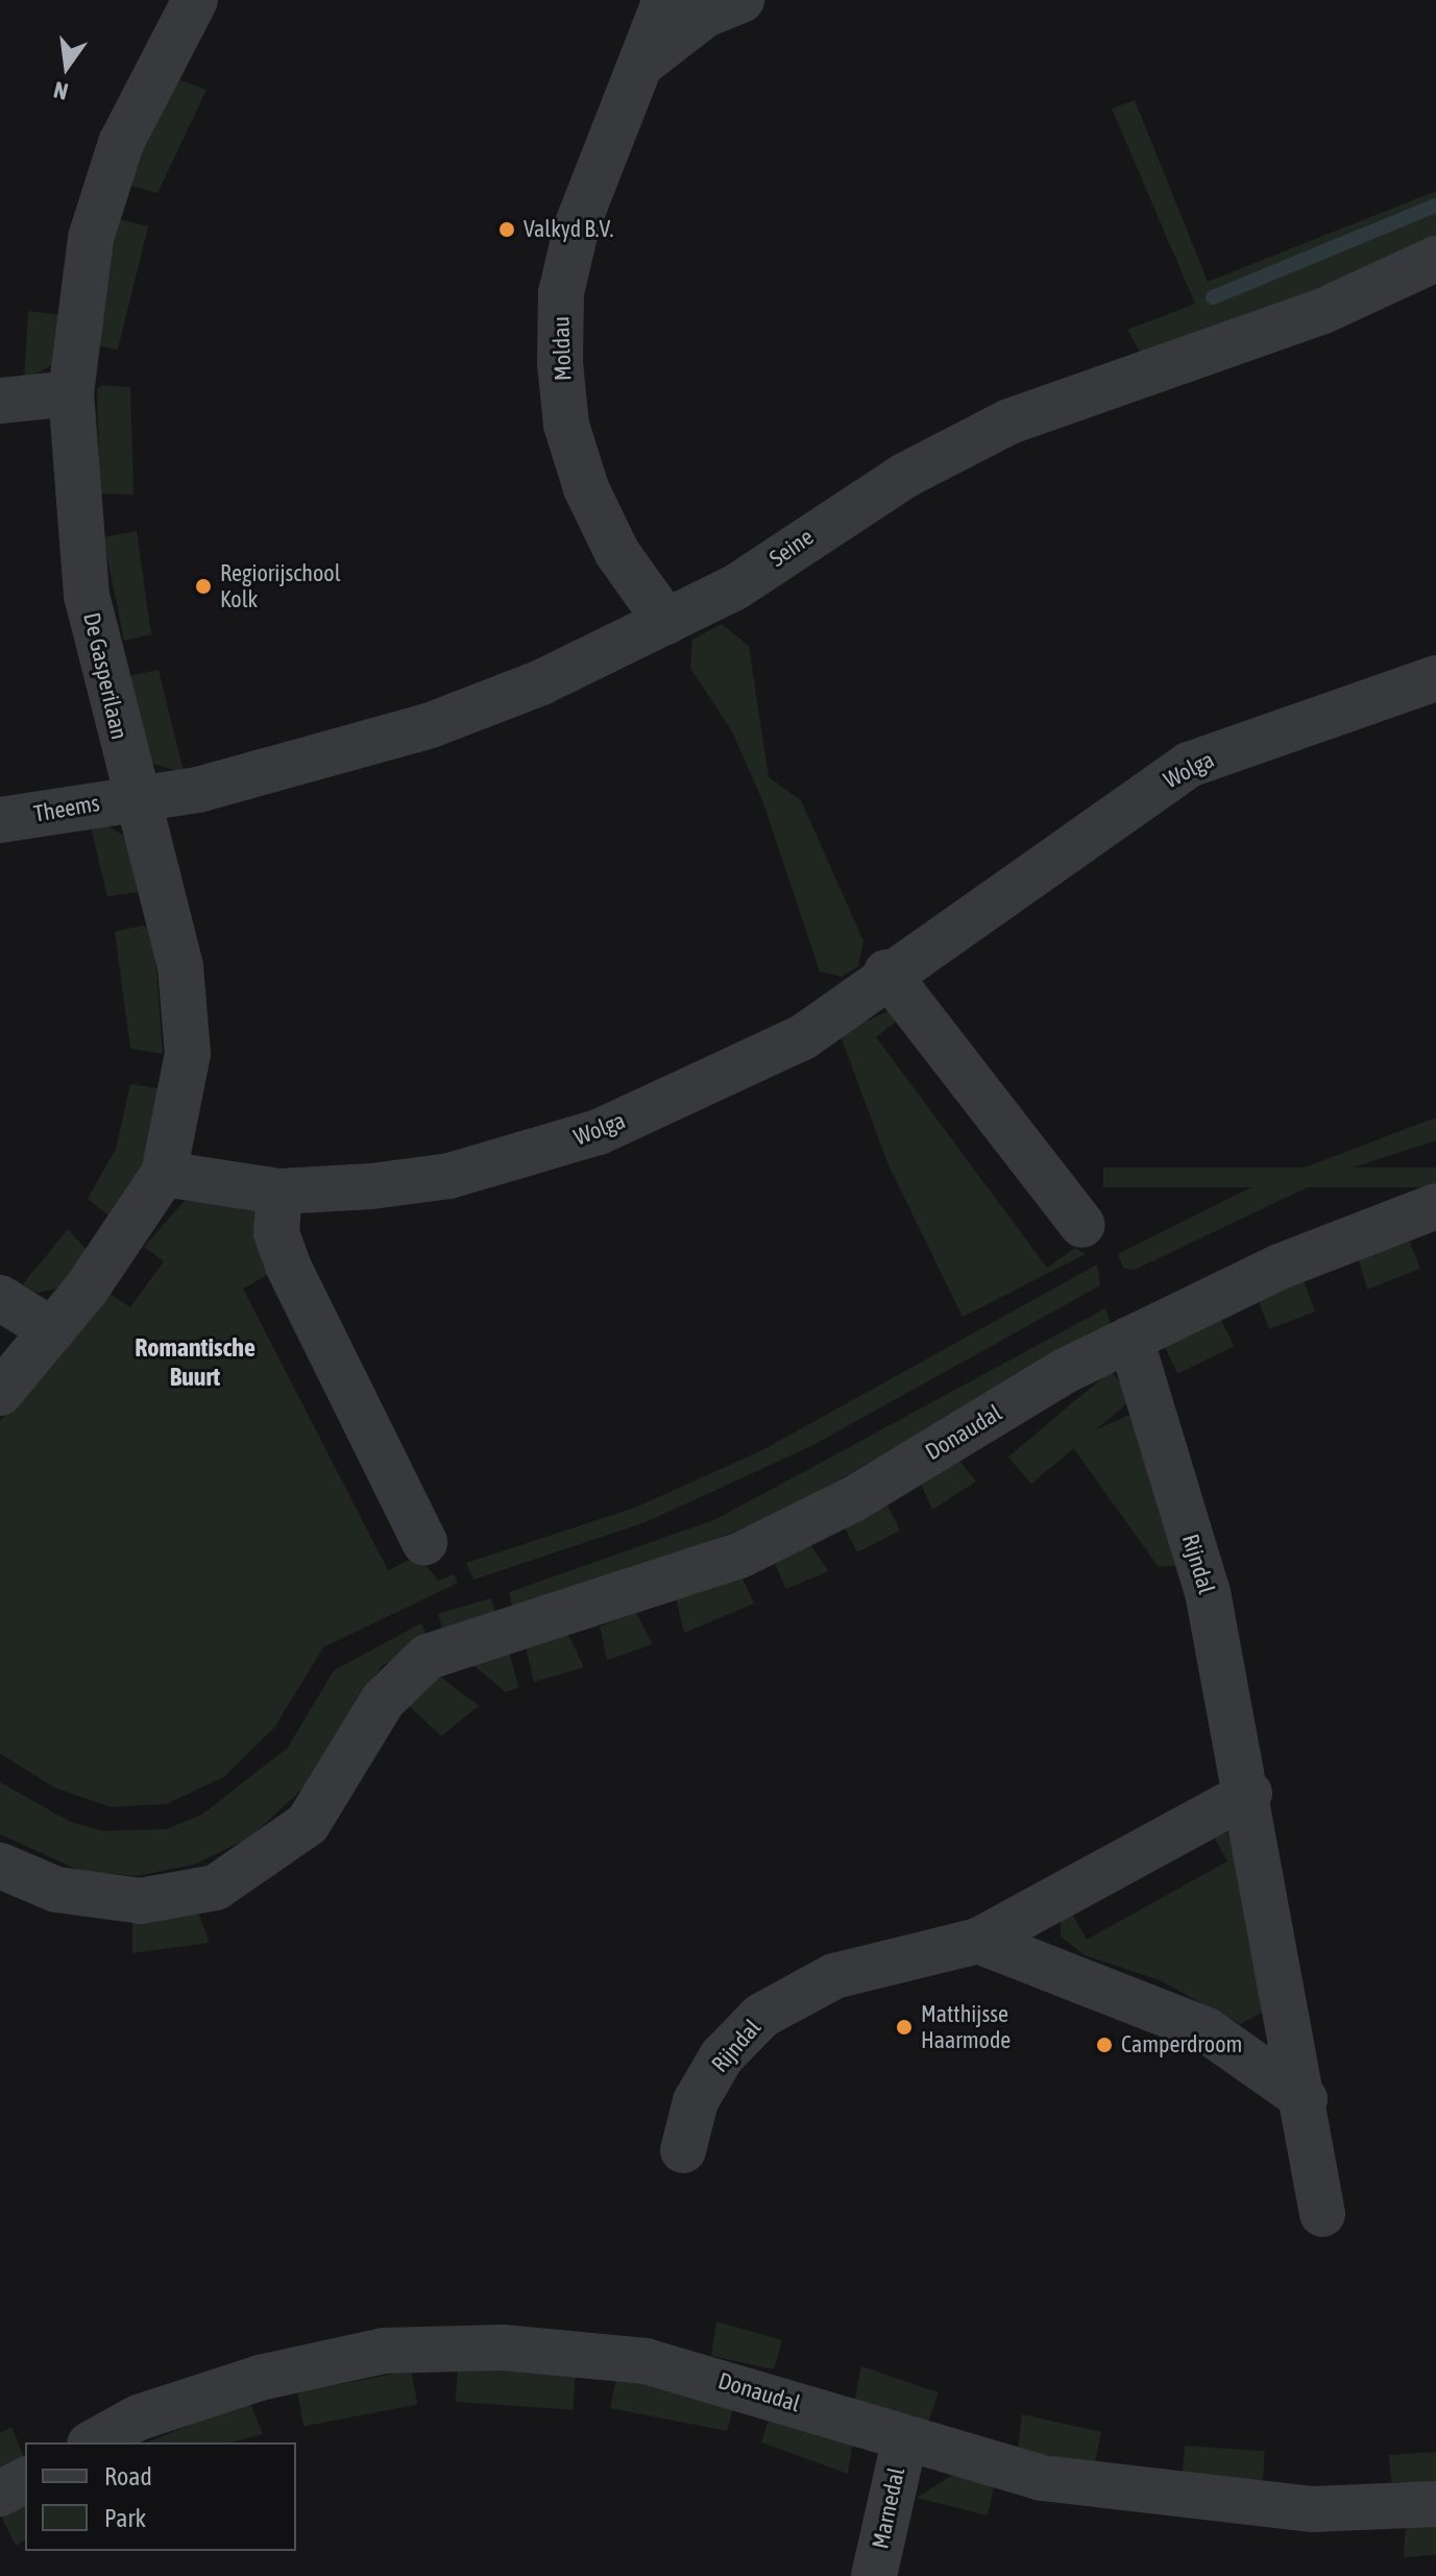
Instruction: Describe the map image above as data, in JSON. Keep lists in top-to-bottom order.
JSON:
{
  "streets": {
    "street": [
      "Moldau",
      "Seine",
      "De Gasperilaan",
      "Wolga",
      "Theems",
      "Donaudal",
      "Rijndal",
      "Marnedal"
    ]
  },
  "crossings": [
    ["Moldau", "Seine"],
    ["Seine", "De Gasperilaan"],
    ["Seine", "Theems"],
    ["De Gasperilaan", "Wolga"],
    ["De Gasperilaan", "Theems"],
    ["Donaudal", "Rijndal"],
    ["Donaudal", "Marnedal"]
  ],
  "districts": ["Romantische Buurt"],
  "places": [
    "Valkyd B.V.",
    "Regiorijschool Kolk",
    "Matthijsse Haarmode",
    "Camperdroom"
  ],
  "legend": ["Road", "Park"],
  "north": "bottom"
}
